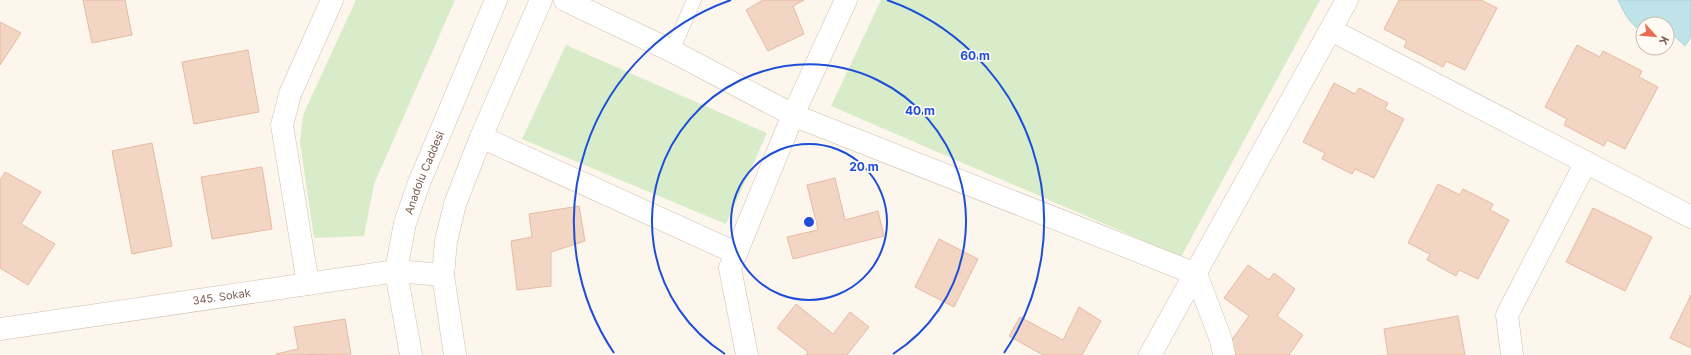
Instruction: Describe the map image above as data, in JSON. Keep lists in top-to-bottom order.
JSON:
{
  "streets": {
    "street": ["Anadolu Caddesi", "345. Sokak"]
  },
  "crossings": [
    ["Anadolu Caddesi", "345. Sokak"]
  ],
  "north": "bottom right",
  "rings": ["60 m", "40 m", "20 m"]
}
